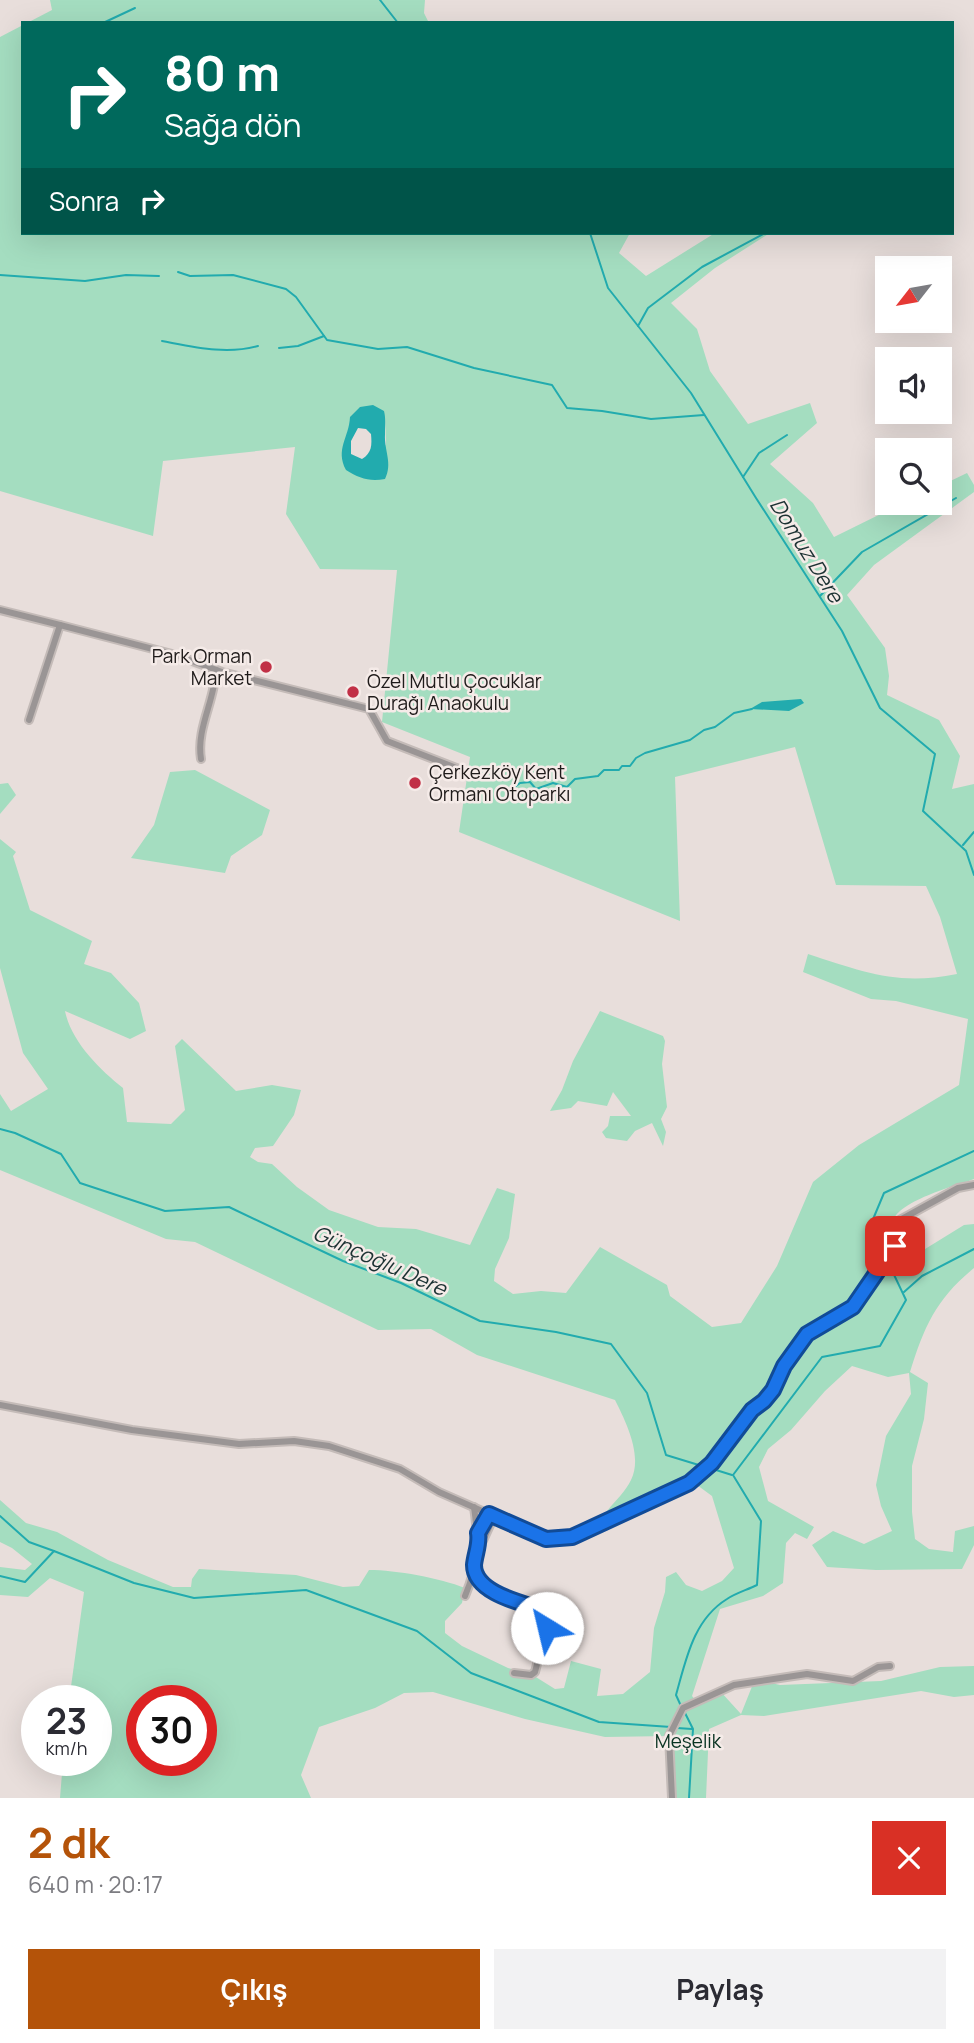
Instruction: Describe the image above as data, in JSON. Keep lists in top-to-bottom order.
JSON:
{
  "water": ["Domuz Dere", "Günçoğlu Dere"],
  "parks": ["Meşelik"],
  "places": ["Park Orman Market", "Özel Mutlu Çocuklar Durağı Anaokulu", "Çerkezköy Kent Ormanı Otoparkı"],
  "north": "bottom left",
  "page": {
    "turn": ["80 m", "Sağa dön"],
    "then": "Sonra",
    "speed": "23 km/h",
    "limit": "30",
    "heading": ["2 dk", "640 m · 20:17"],
    "buttons": ["Çıkış", "Paylaş"]
  }
}
